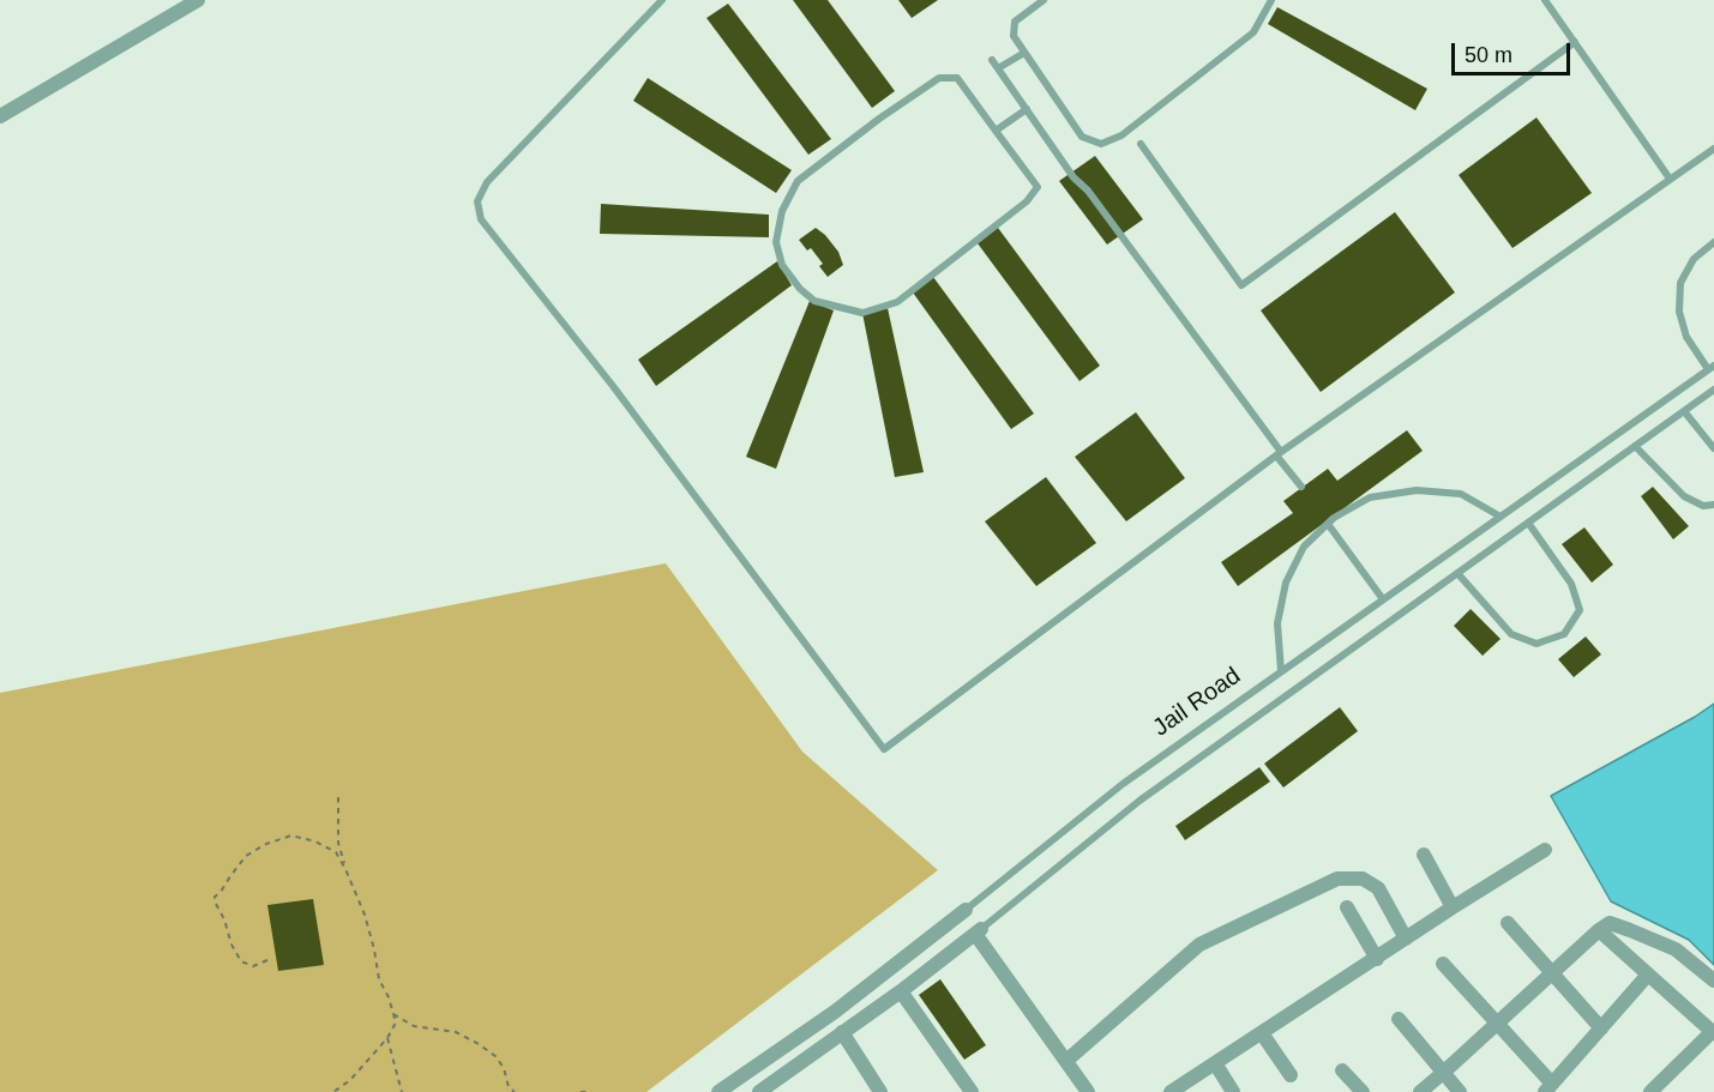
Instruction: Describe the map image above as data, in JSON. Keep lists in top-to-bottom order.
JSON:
{
  "streets": {
    "street": ["Jail Road"]
  },
  "scale_bar": "50 m"
}
